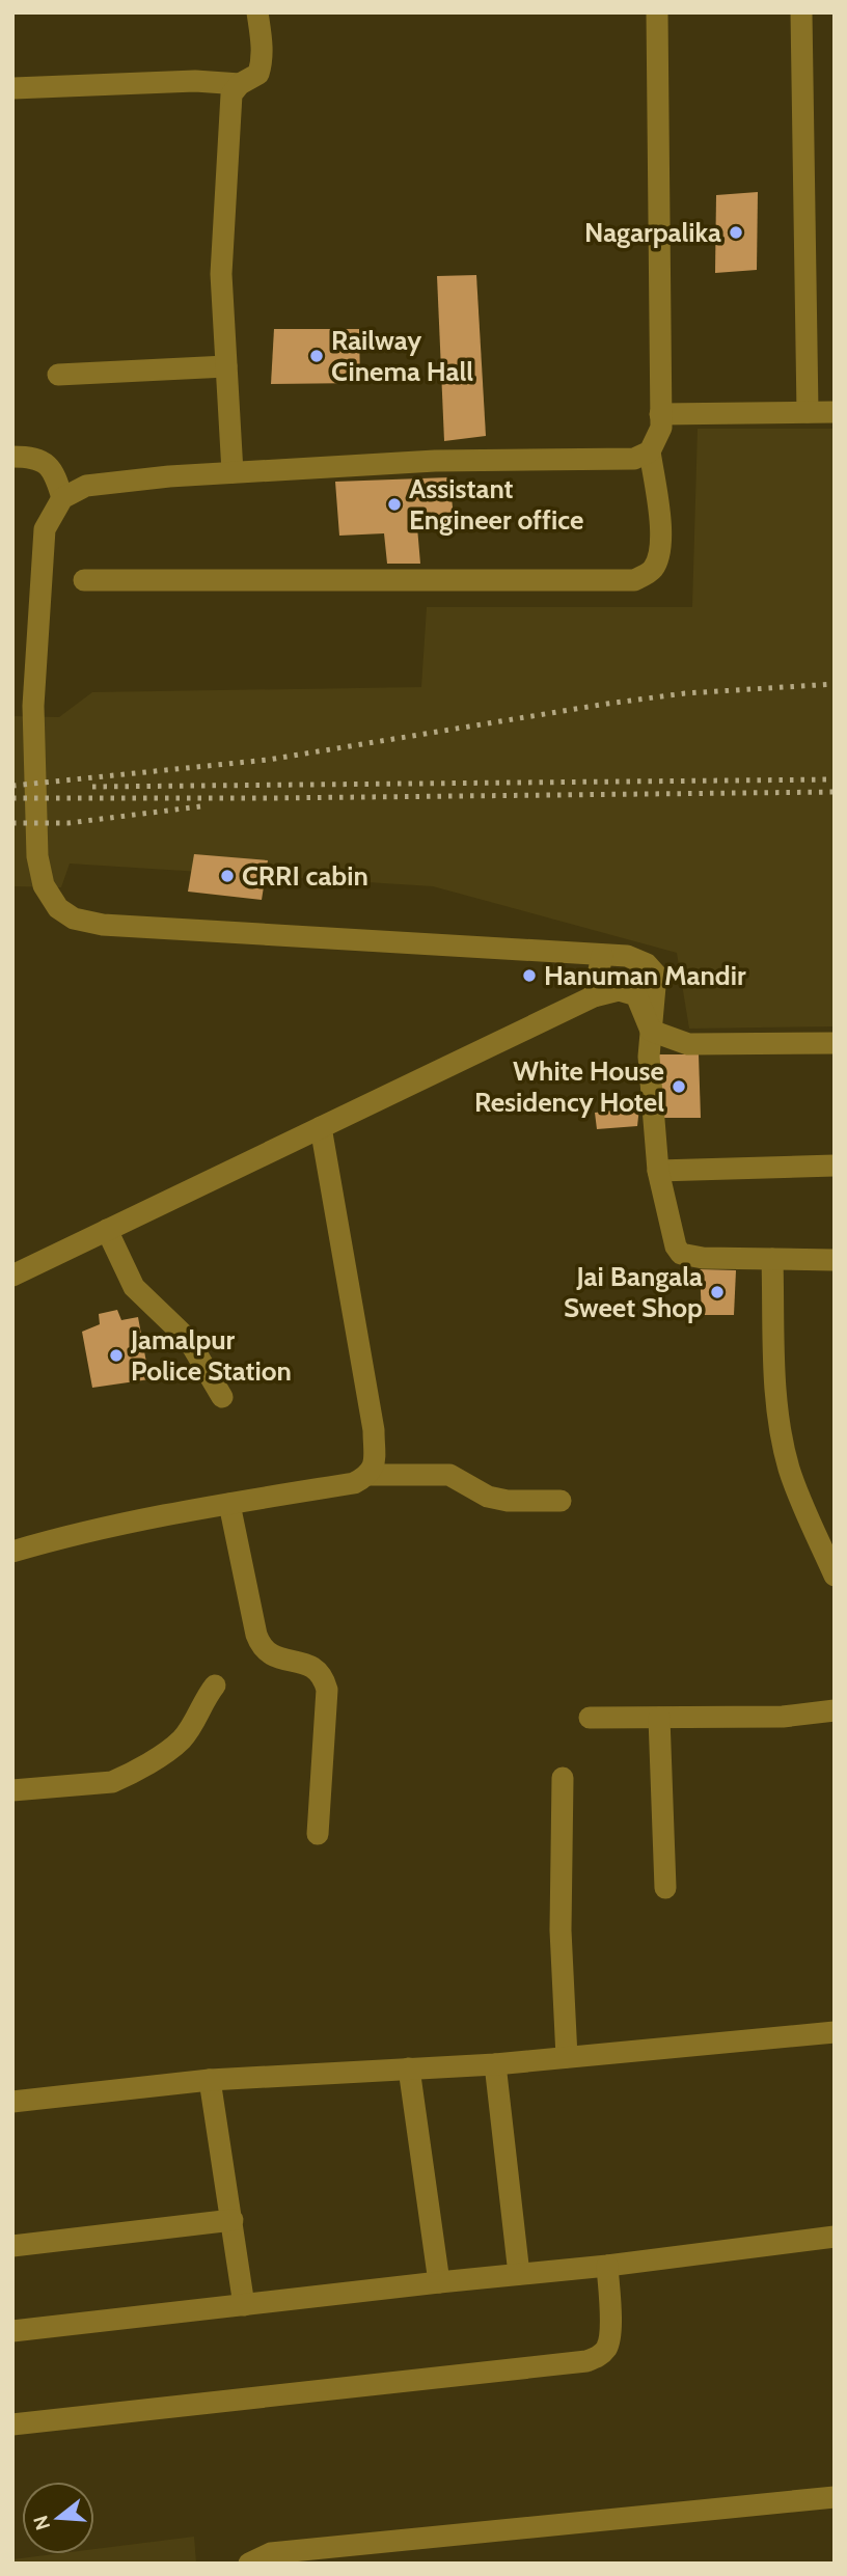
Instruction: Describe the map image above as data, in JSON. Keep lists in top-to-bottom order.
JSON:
{
  "places": [
    "Nagarpalika",
    "Railway Cinema Hall",
    "Assistant Engineer office",
    "CRRI cabin",
    "Hanuman Mandir",
    "White House Residency Hotel",
    "Jai Bangala Sweet Shop",
    "Jamalpur Police Station"
  ],
  "north": "left"
}
